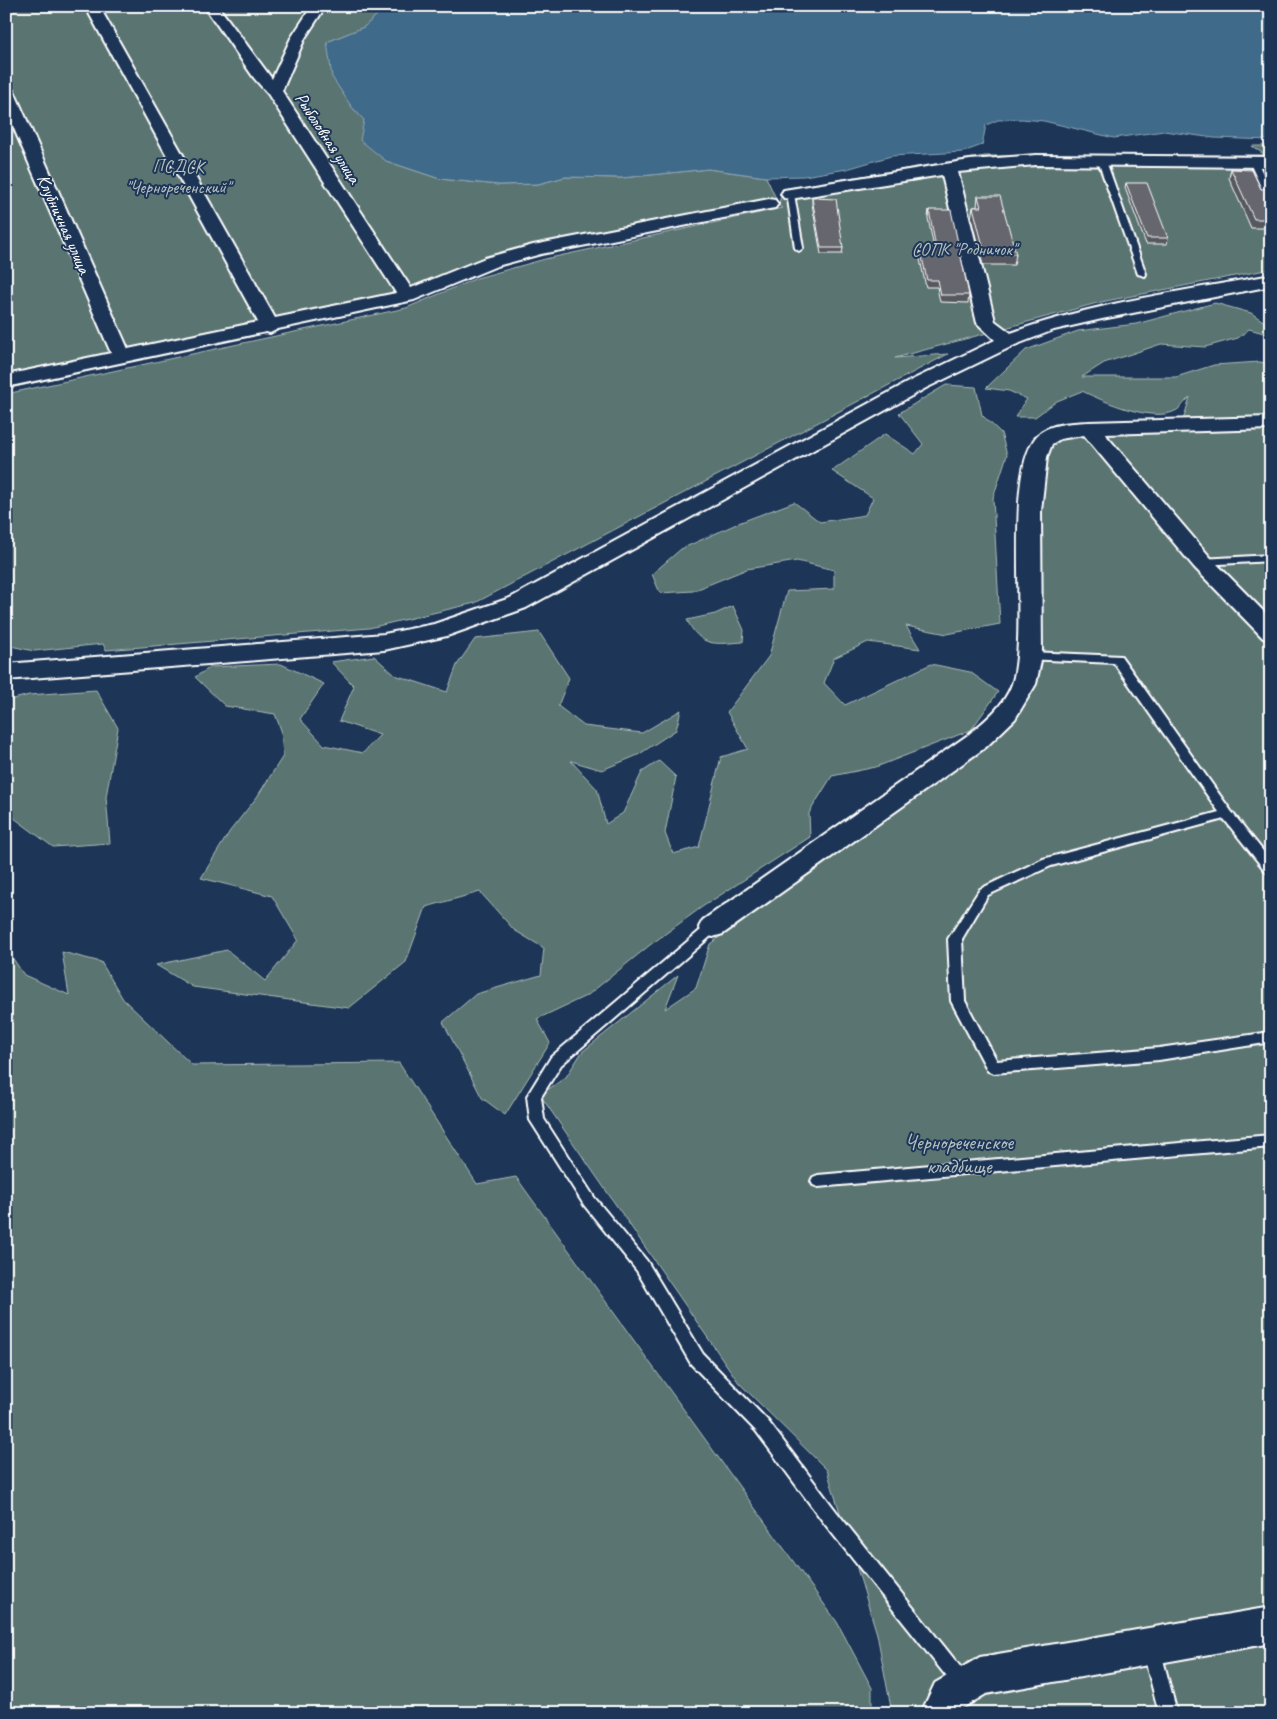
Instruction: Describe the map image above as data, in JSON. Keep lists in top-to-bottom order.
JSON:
{
  "streets": {
    "street": ["Рыболовная улица", "Клубничная улица"]
  },
  "parks": ["ПСДСК \"Чернореченский\"", "СОПК \"Родничок\"", "Чернореченское кладбище"]
}
